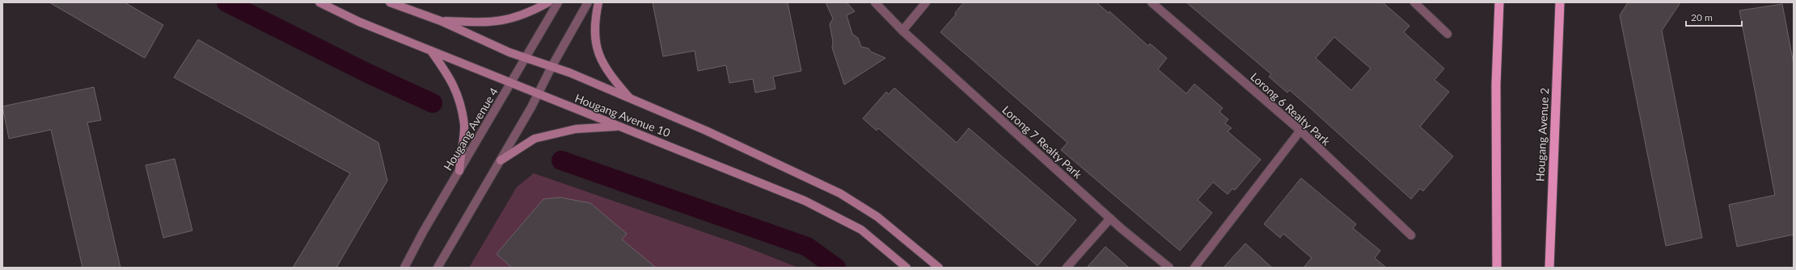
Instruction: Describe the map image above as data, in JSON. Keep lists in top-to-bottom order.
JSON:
{
  "streets": {
    "highway": ["Hougang Avenue 2"],
    "main road": ["Hougang Avenue 10"],
    "street": ["Lorong 6 Realty Park", "Hougang Avenue 4", "Lorong 7 Realty Park"]
  },
  "crossings": [
    ["Hougang Avenue 10", "Hougang Avenue 4"]
  ],
  "scale_bar": "20 m"
}
